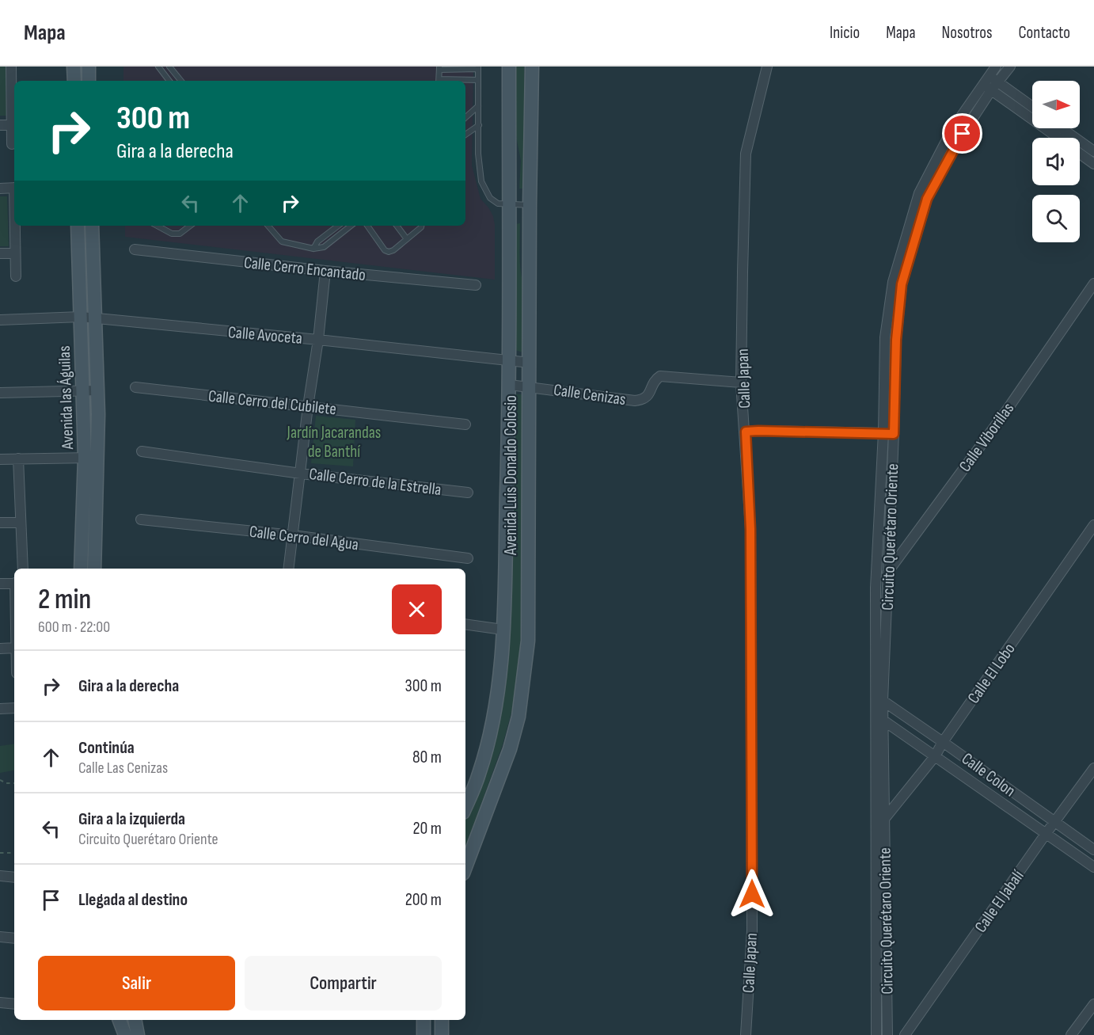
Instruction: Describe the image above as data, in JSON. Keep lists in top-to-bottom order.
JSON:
{
  "streets": {
    "street": [
      "Calle Cerro Encantado",
      "Calle Avoceta",
      "Calle Japan",
      "Calle Cenizas",
      "Avenida las Águilas",
      "Calle Cerro del Cubilete",
      "Calle Viborillas",
      "Avenida Luis Donaldo Colosio",
      "Calle Cerro de la Estrella",
      "Circuito Querétaro Oriente",
      "Calle Cerro del Agua",
      "Calle El Lobo",
      "Calle Colon",
      "Calle El Jabalí"
    ]
  },
  "crossings": [
    ["Calle Avoceta", "Avenida las Águilas"],
    ["Calle Avoceta", "Avenida Luis Donaldo Colosio"],
    ["Calle Japan", "Calle Cenizas"],
    ["Calle Cenizas", "Avenida Luis Donaldo Colosio"],
    ["Calle Viborillas", "Circuito Querétaro Oriente"],
    ["Circuito Querétaro Oriente", "Calle El Lobo"],
    ["Circuito Querétaro Oriente", "Calle Colon"],
    ["Calle El Lobo", "Calle Colon"],
    ["Calle Colon", "Calle El Jabalí"]
  ],
  "parks": ["Jardín Jacarandas de Banthí"],
  "north": "right",
  "page": {
    "header": "Mapa",
    "nav": [
      "Inicio",
      "Mapa",
      "Nosotros",
      "Contacto"
    ],
    "turn": ["300 m", "Gira a la derecha"],
    "heading": ["2 min", "600 m · 22:00"],
    "list": [
      {
        "name": "Gira a la derecha",
        "value": "300 m"
      },
      {
        "name": "Continúa",
        "note": "Calle Las Cenizas",
        "value": "80 m"
      },
      {
        "name": "Gira a la izquierda",
        "note": "Circuito Querétaro Oriente",
        "value": "20 m"
      },
      {
        "name": "Llegada al destino",
        "value": "200 m"
      }
    ],
    "buttons": ["Salir", "Compartir"]
  }
}
